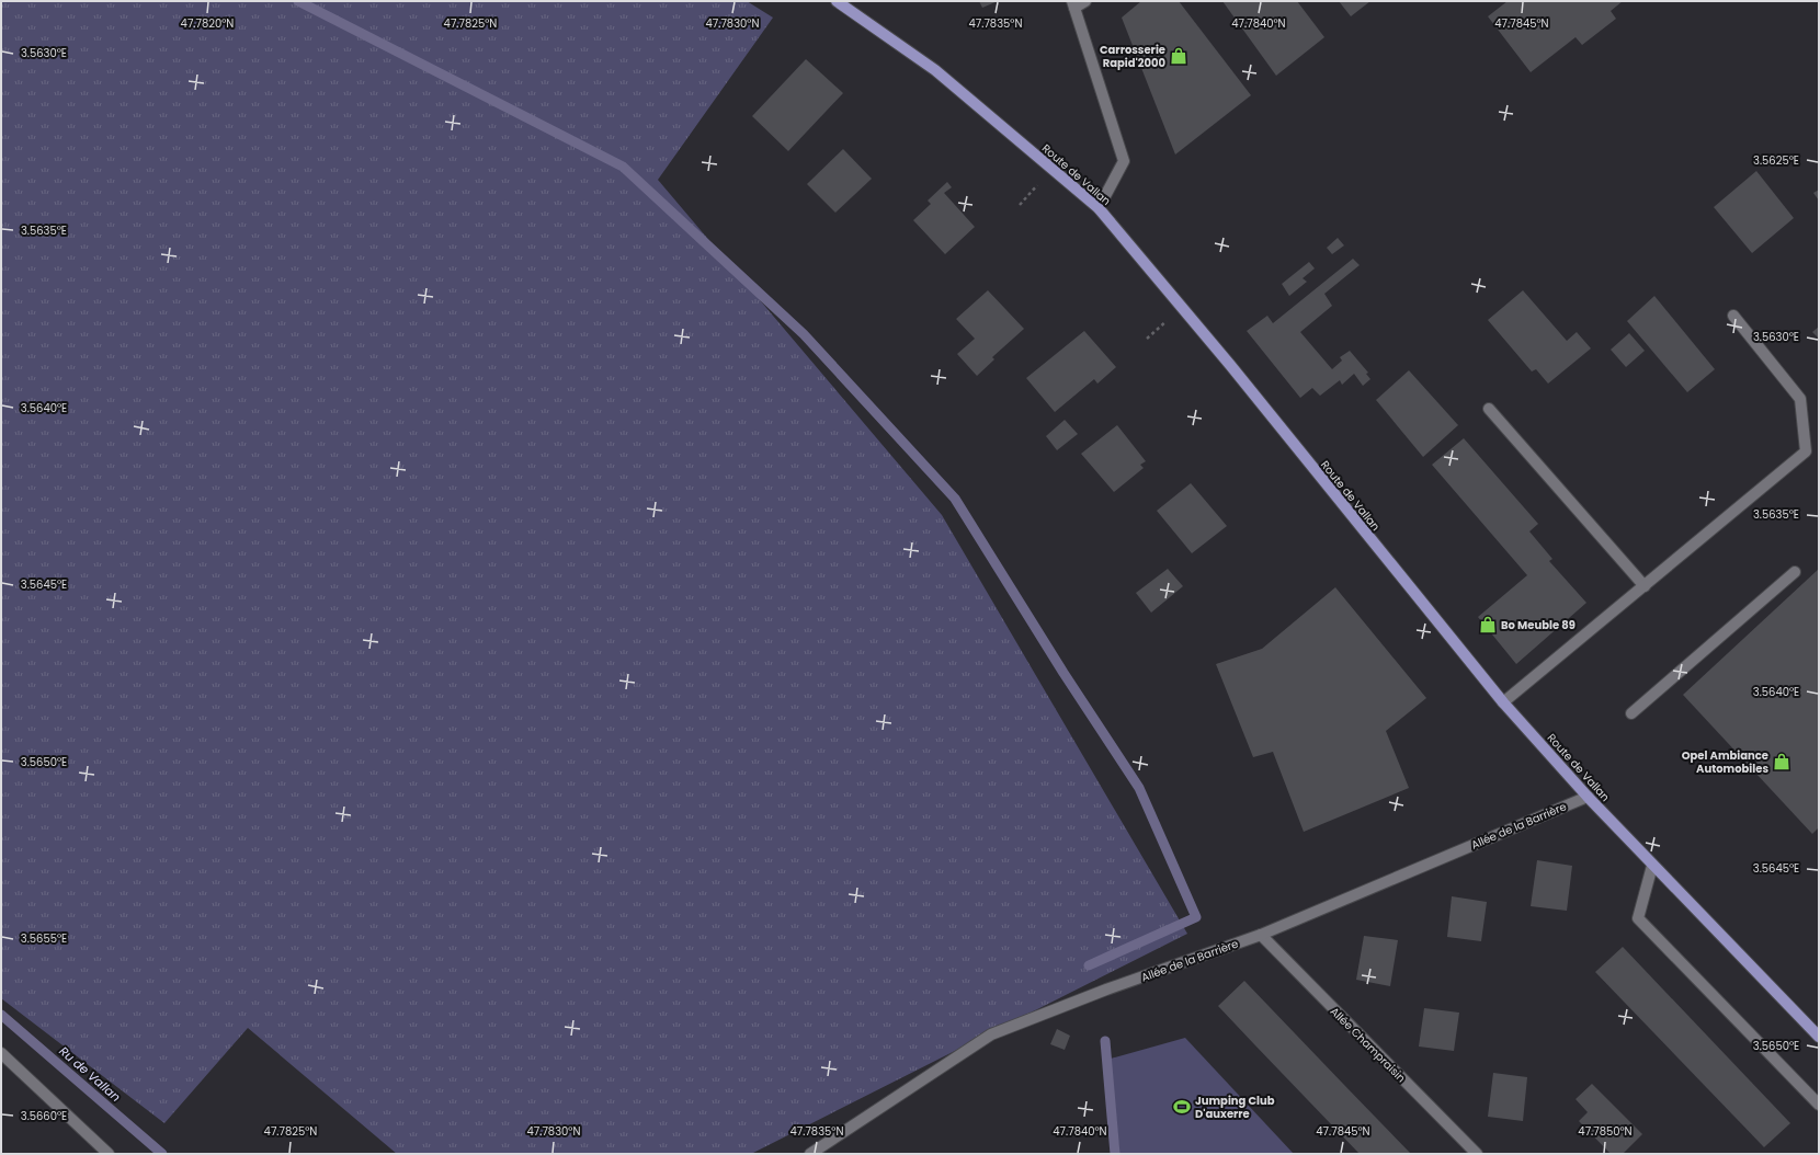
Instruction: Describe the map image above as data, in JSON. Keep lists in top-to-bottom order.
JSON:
{
  "streets": {
    "main road": ["Route de Vallan"],
    "street": ["Allée de la Barrière", "Allée Champraisin"]
  },
  "crossings": [
    ["Route de Vallan", "Allée de la Barrière"],
    ["Allée de la Barrière", "Allée Champraisin"]
  ],
  "water": ["Ru de Vallan"],
  "places": {
    "shop": ["Carrosserie Rapid'2000", "Bo Meuble 89", "Opel Ambiance Automobiles"],
    "sports": ["Jumping Club D'auxerre"]
  },
  "coordinates": [
    "47.7820°N",
    "47.7825°N",
    "47.7830°N",
    "47.7835°N",
    "47.7840°N",
    "47.7845°N",
    "3.5630°E",
    "3.5625°E",
    "3.5635°E",
    "3.5640°E",
    "3.5645°E",
    "3.5650°E",
    "3.5655°E",
    "3.5660°E",
    "47.7850°N"
  ]
}
